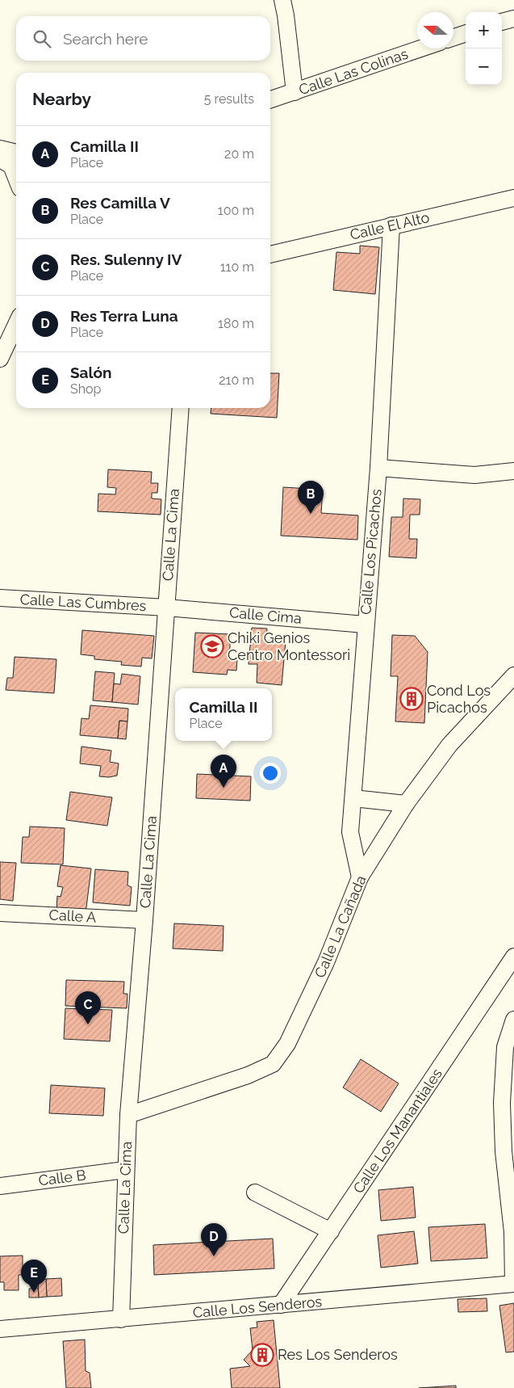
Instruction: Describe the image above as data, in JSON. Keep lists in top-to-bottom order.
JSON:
{
  "streets": {
    "street": [
      "Calle Las Colinas",
      "Calle El Alto",
      "Calle La Cima",
      "Calle Los Picachos",
      "Calle Las Cumbres",
      "Calle Cima",
      "Calle A",
      "Calle La Cañada",
      "Calle Los Manantiales",
      "Calle B",
      "Calle Los Senderos"
    ]
  },
  "crossings": [
    ["Calle El Alto", "Calle Los Picachos"],
    ["Calle La Cima", "Calle Las Cumbres"],
    ["Calle La Cima", "Calle Cima"],
    ["Calle La Cima", "Calle A"],
    ["Calle La Cima", "Calle La Cañada"],
    ["Calle La Cima", "Calle B"],
    ["Calle La Cima", "Calle Los Senderos"],
    ["Calle Los Picachos", "Calle Cima"],
    ["Calle Los Picachos", "Calle La Cañada"],
    ["Calle Las Cumbres", "Calle Cima"],
    ["Calle Los Manantiales", "Calle Los Senderos"]
  ],
  "places": {
    "school or university": ["Chiki Genios Centro Montessori"],
    "building": ["Cond Los Picachos", "Res Los Senderos"]
  },
  "north": "left",
  "page": {
    "map_buttons": ["+", "−"],
    "search": "Search here",
    "heading": ["Nearby", "5 results"],
    "list": [
      {
        "mark": "A",
        "name": "Camilla II",
        "note": "Place",
        "value": "20 m"
      },
      {
        "mark": "B",
        "name": "Res Camilla V",
        "note": "Place",
        "value": "100 m"
      },
      {
        "mark": "C",
        "name": "Res. Sulenny IV",
        "note": "Place",
        "value": "110 m"
      },
      {
        "mark": "D",
        "name": "Res Terra Luna",
        "note": "Place",
        "value": "180 m"
      },
      {
        "mark": "E",
        "name": "Salón",
        "note": "Shop",
        "value": "210 m"
      }
    ],
    "pins": [
      "B",
      "A",
      "C",
      "D",
      "E"
    ],
    "popup": ["Camilla II", "Place"]
  }
}
